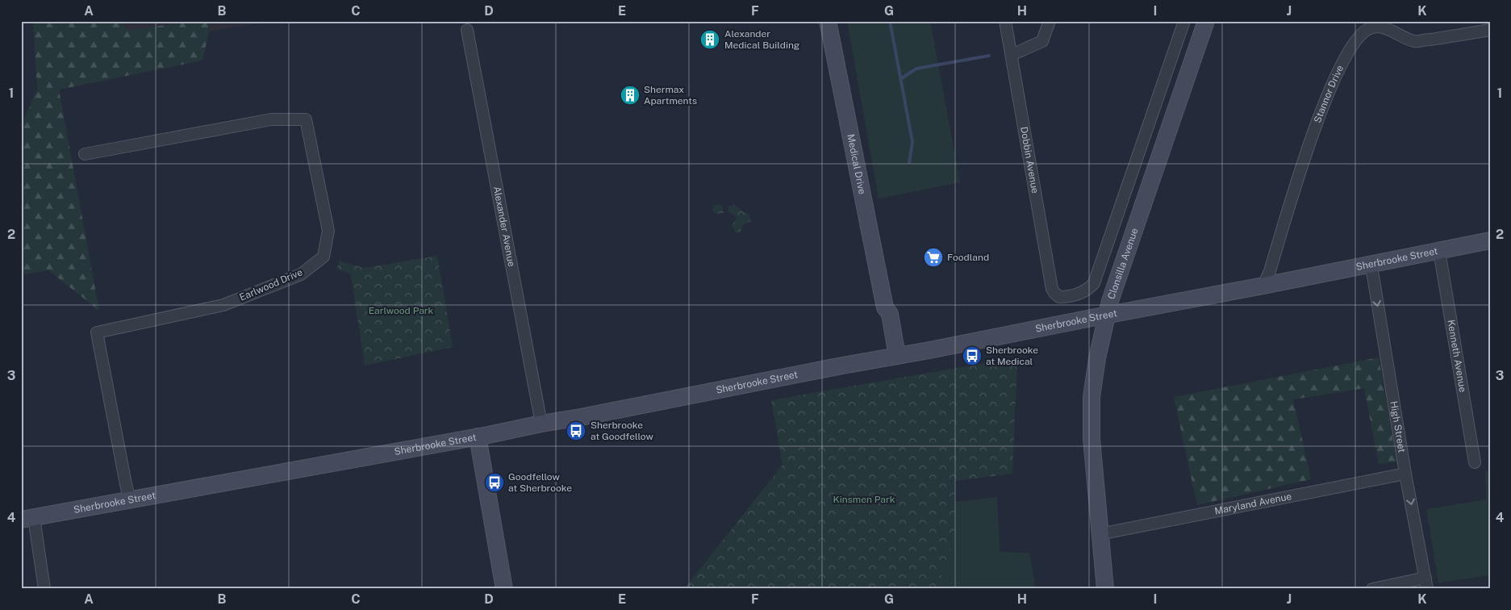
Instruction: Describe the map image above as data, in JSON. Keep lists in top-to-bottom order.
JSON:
{
  "streets": {
    "main road": ["Medical Drive", "Sherbrooke Street", "Clonsilla Avenue"],
    "street": [
      "Stannor Drive",
      "Dobbin Avenue",
      "Alexander Avenue",
      "Earlwood Drive",
      "Kenneth Avenue",
      "High Street",
      "Maryland Avenue"
    ]
  },
  "crossings": [
    ["Stannor Drive", "Sherbrooke Street"],
    ["Medical Drive", "Sherbrooke Street"],
    ["Alexander Avenue", "Sherbrooke Street"],
    ["Sherbrooke Street", "Clonsilla Avenue"],
    ["Sherbrooke Street", "Earlwood Drive"],
    ["Sherbrooke Street", "Kenneth Avenue"],
    ["Sherbrooke Street", "High Street"],
    ["Clonsilla Avenue", "Maryland Avenue"],
    ["High Street", "Maryland Avenue"]
  ],
  "one_way": ["High Street"],
  "parks": ["Earlwood Park", "Kinsmen Park"],
  "places": {
    "building": ["Alexander Medical Building", "Shermax Apartments"],
    "supermarket": ["Foodland"],
    "bus stop": ["Sherbrooke at Medical", "Sherbrooke at Goodfellow", "Goodfellow at Sherbrooke"]
  },
  "grid": {
    "columns": [
      "A",
      "B",
      "C",
      "D",
      "E",
      "F",
      "G",
      "H",
      "I",
      "J",
      "K"
    ],
    "rows": [
      "1",
      "2",
      "3",
      "4"
    ]
  }
}
